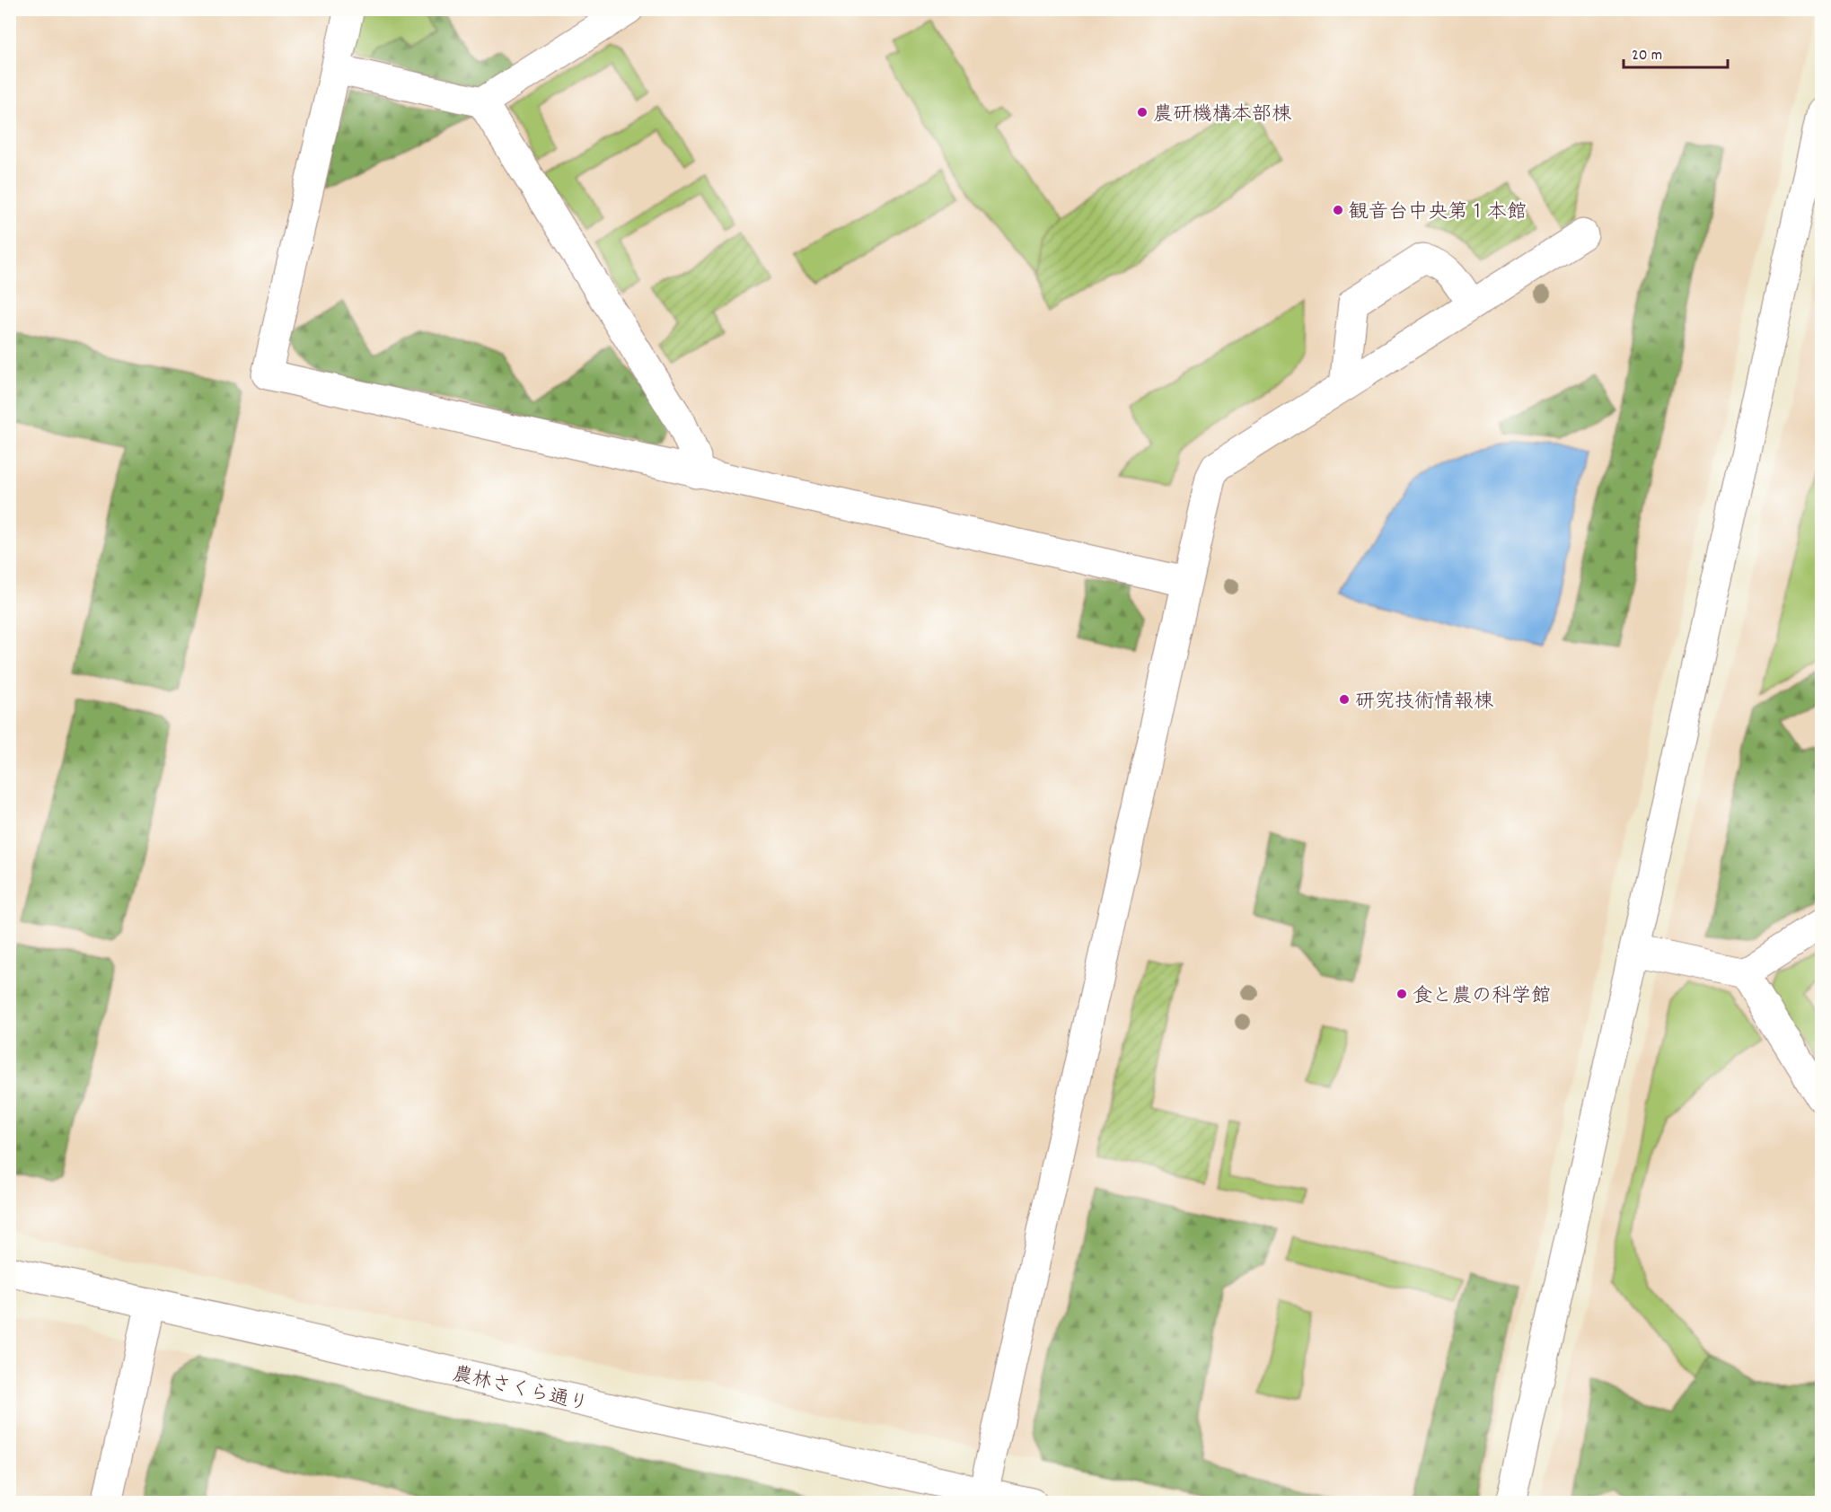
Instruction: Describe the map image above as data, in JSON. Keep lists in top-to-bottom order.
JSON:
{
  "streets": {
    "street": ["農林さくら通り"]
  },
  "places": [
    "農研機構本部棟",
    "観音台中央第１本館",
    "研究技術情報棟",
    "食と農の科学館"
  ],
  "scale_bar": "20 m"
}
